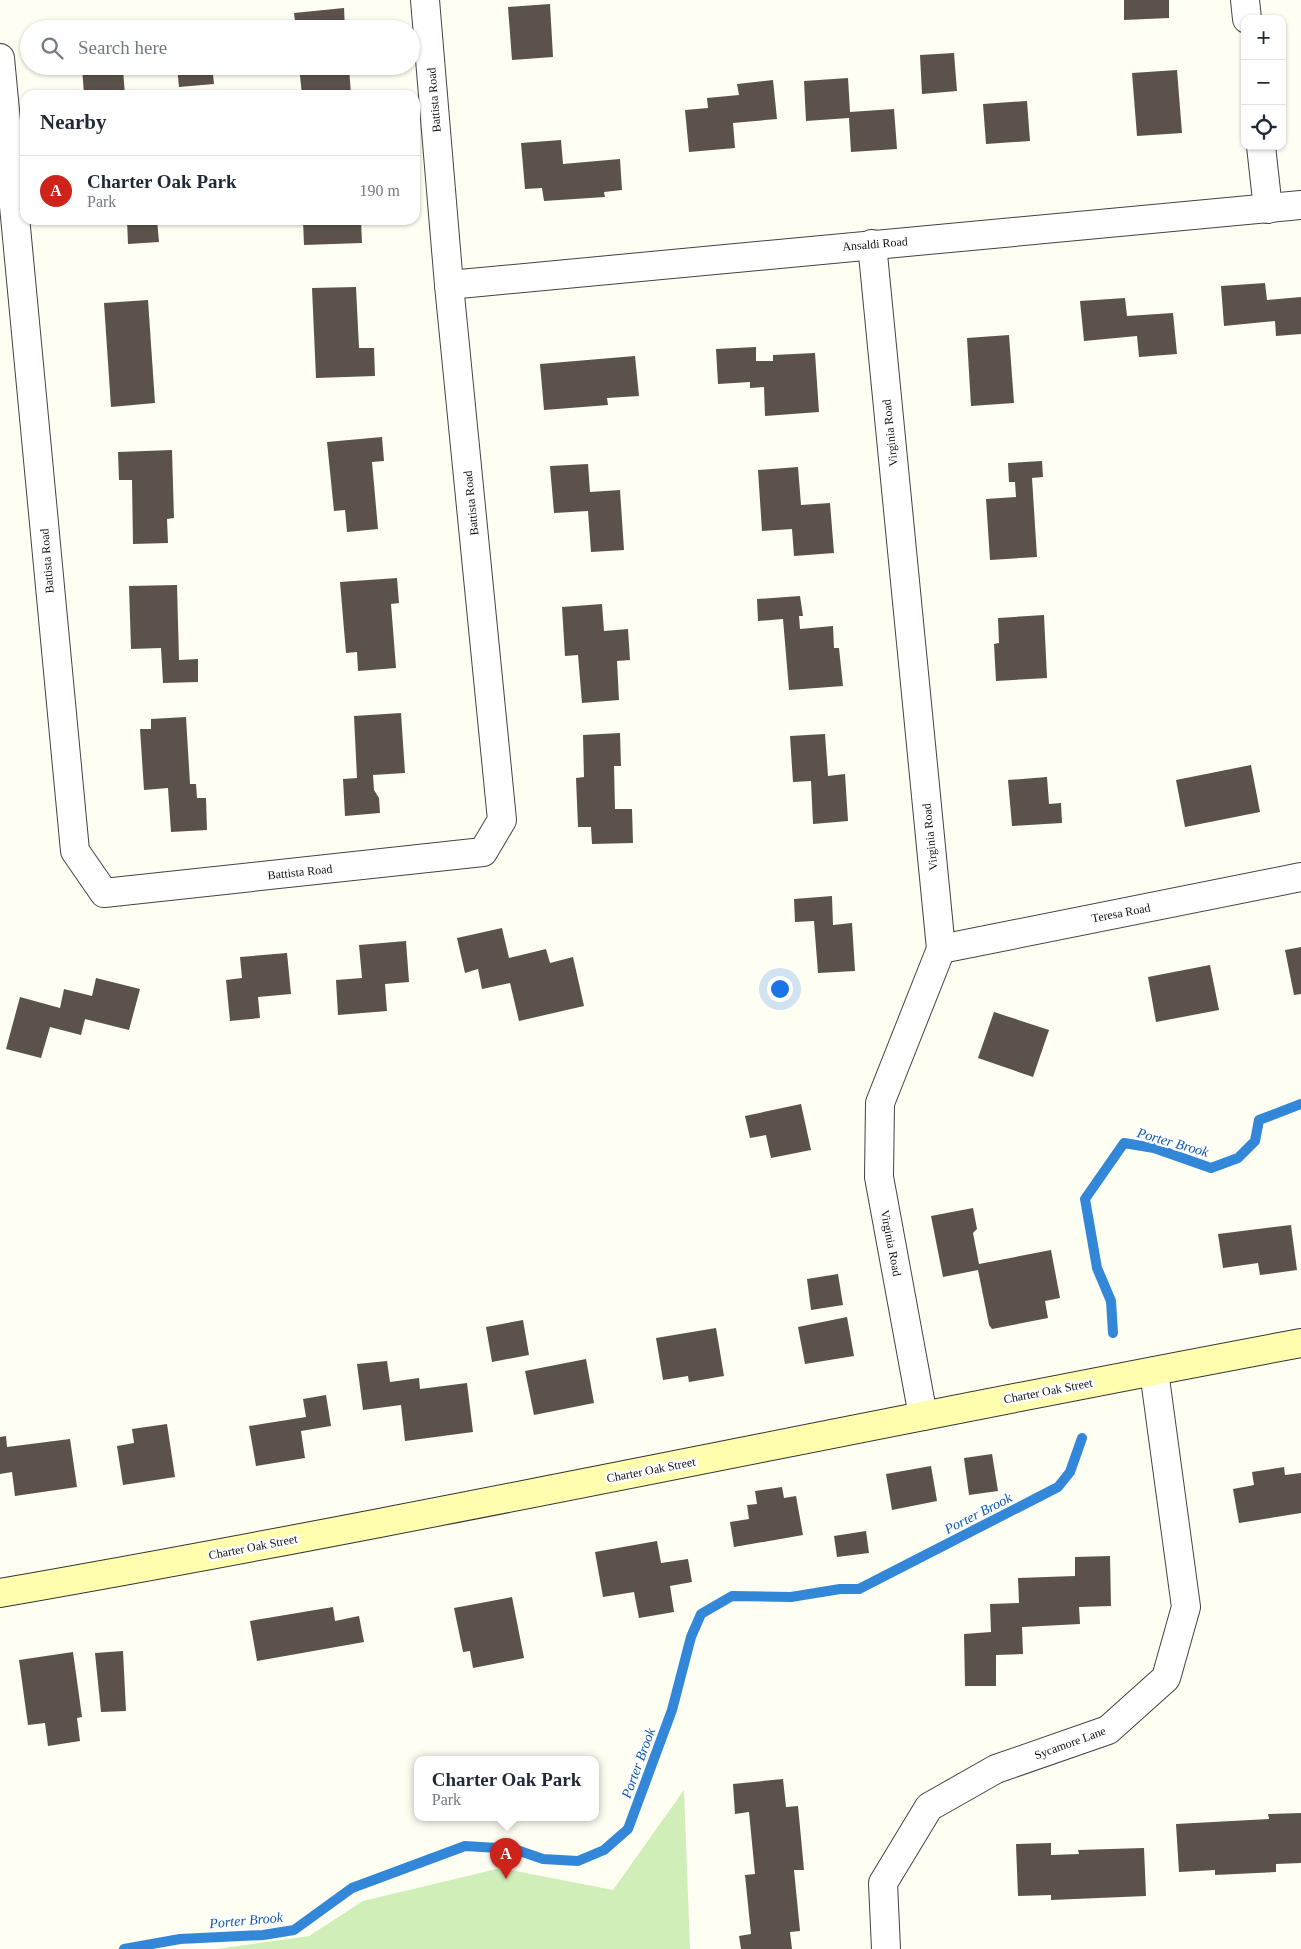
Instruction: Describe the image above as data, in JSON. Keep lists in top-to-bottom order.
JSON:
{
  "streets": {
    "main road": ["Charter Oak Street"],
    "street": [
      "Battista Road",
      "Ansaldi Road",
      "Virginia Road",
      "Teresa Road",
      "Sycamore Lane"
    ]
  },
  "crossings": [
    ["Battista Road", "Ansaldi Road"],
    ["Ansaldi Road", "Virginia Road"],
    ["Virginia Road", "Teresa Road"],
    ["Virginia Road", "Charter Oak Street"],
    ["Charter Oak Street", "Sycamore Lane"]
  ],
  "water": ["Porter Brook"],
  "page": {
    "map_buttons": ["+", "−"],
    "search": "Search here",
    "heading": "Nearby",
    "list": [
      {
        "mark": "A",
        "name": "Charter Oak Park",
        "note": "Park",
        "value": "190 m"
      }
    ],
    "popup": ["Charter Oak Park", "Park"],
    "pins": "A"
  }
}
